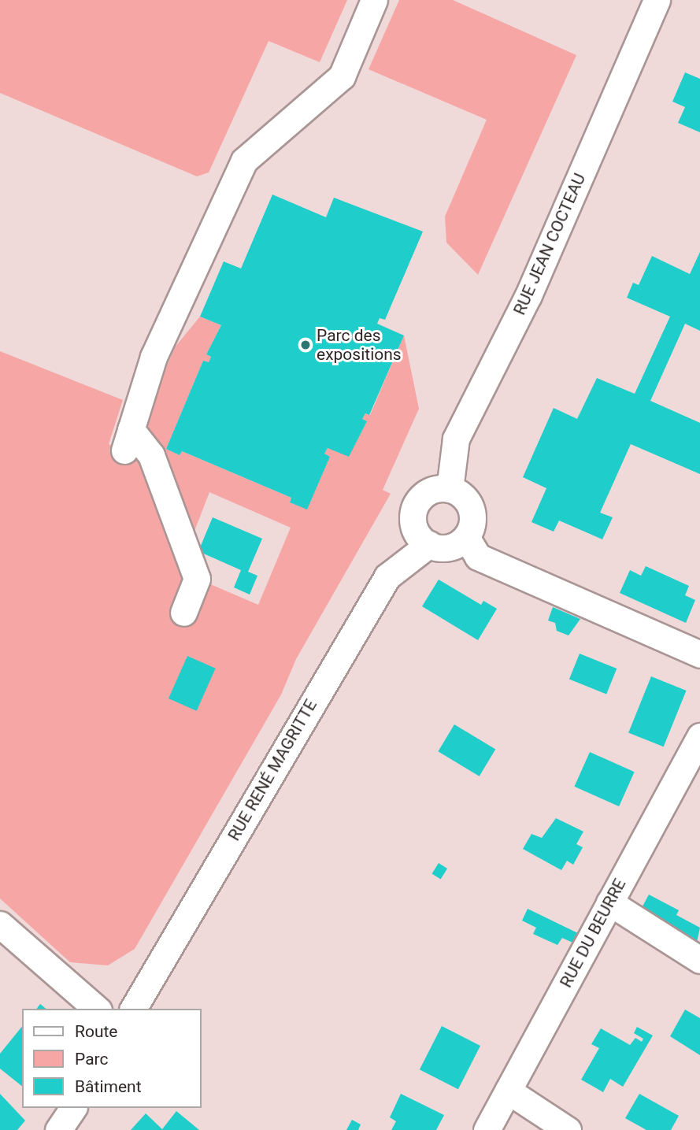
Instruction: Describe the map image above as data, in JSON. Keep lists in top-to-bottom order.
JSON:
{
  "streets": {
    "street": ["RUE JEAN COCTEAU", "RUE RENÉ MAGRITTE", "RUE DU BEURRE"]
  },
  "crossings": [
    ["RUE JEAN COCTEAU", "RUE RENÉ MAGRITTE"]
  ],
  "places": ["Parc des expositions"],
  "legend": ["Route", "Parc", "Bâtiment"]
}
